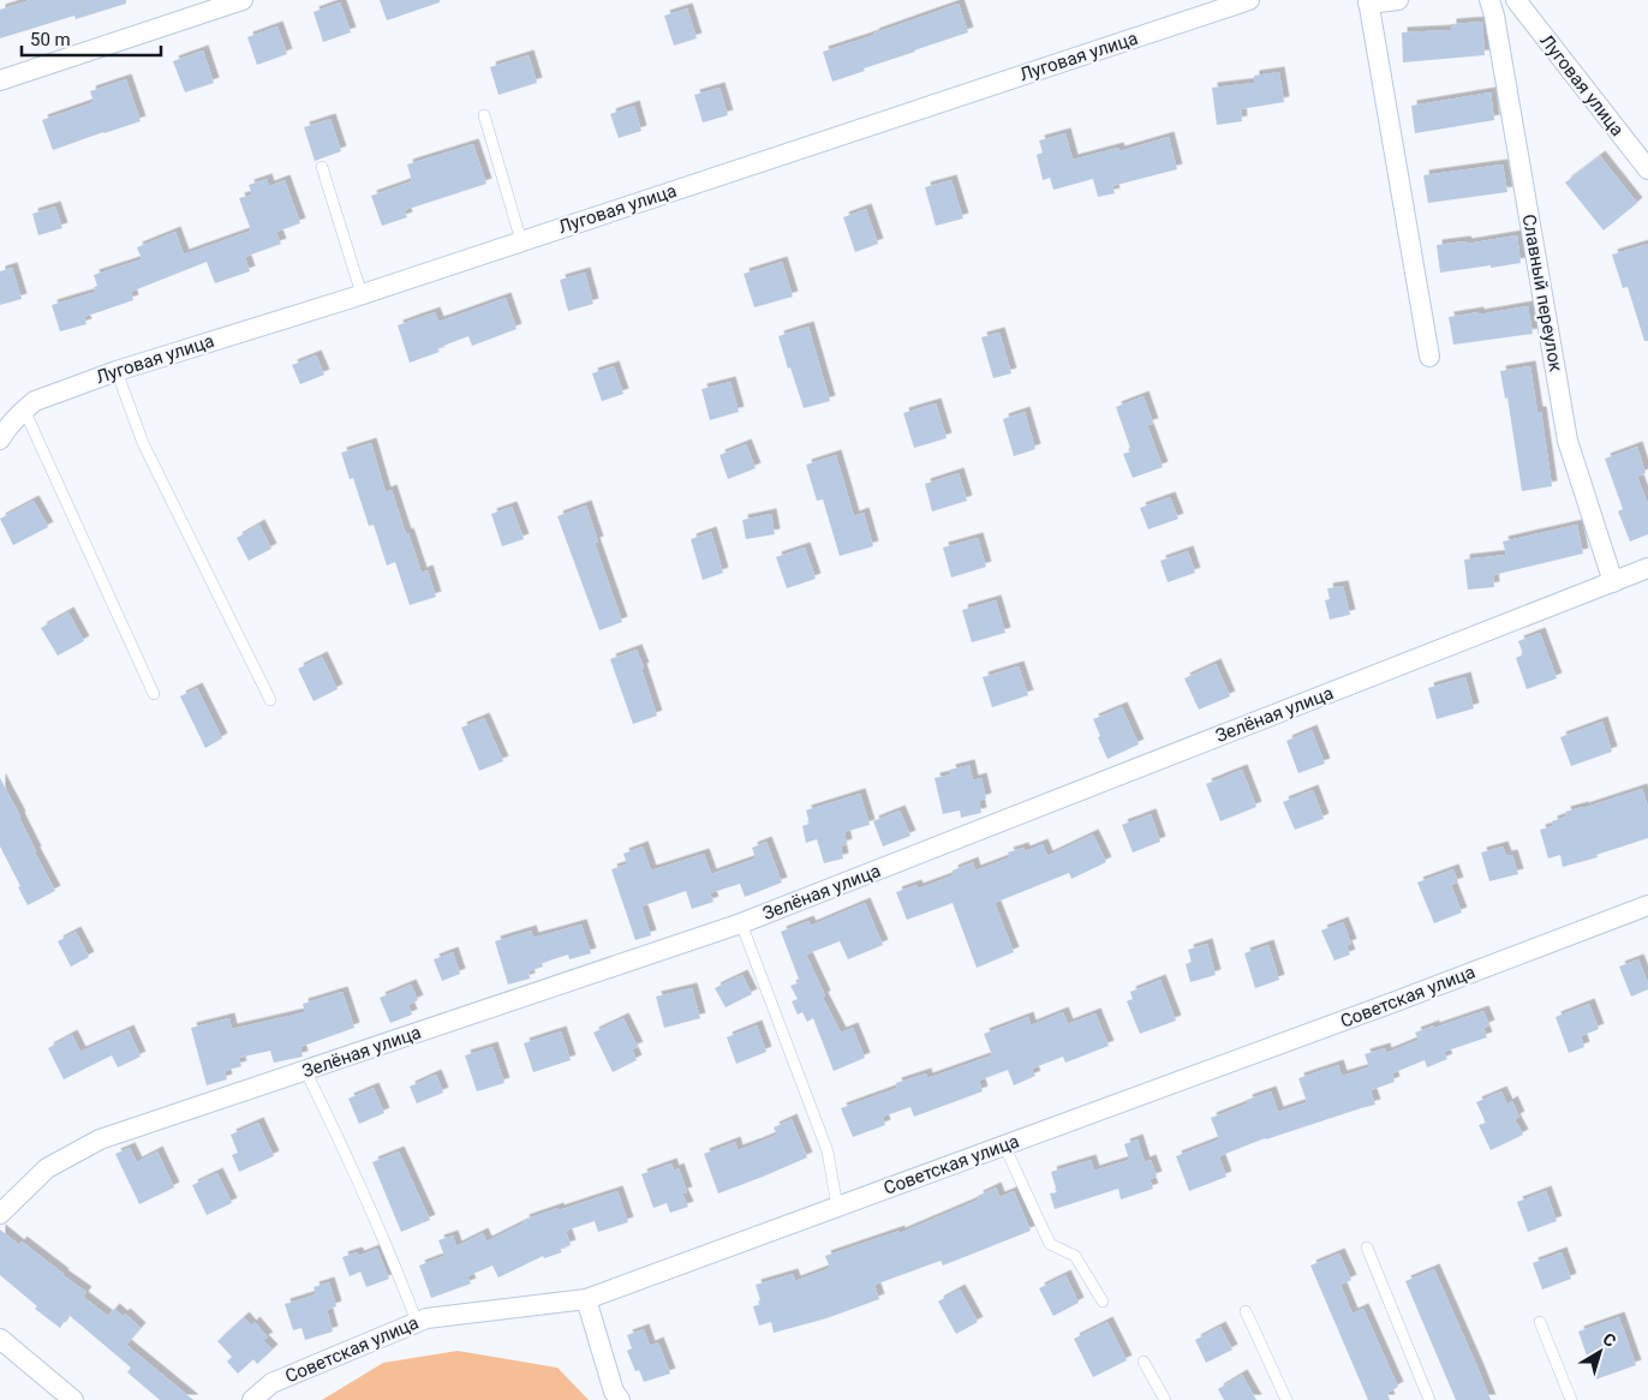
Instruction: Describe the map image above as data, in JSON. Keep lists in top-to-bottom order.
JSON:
{
  "streets": {
    "street": [
      "Луговая улица",
      "Славный переулок",
      "Зелёная улица",
      "Советская улица"
    ]
  },
  "crossings": [
    ["Славный переулок", "Зелёная улица"]
  ],
  "scale_bar": "50 m",
  "north": "top right"
}
